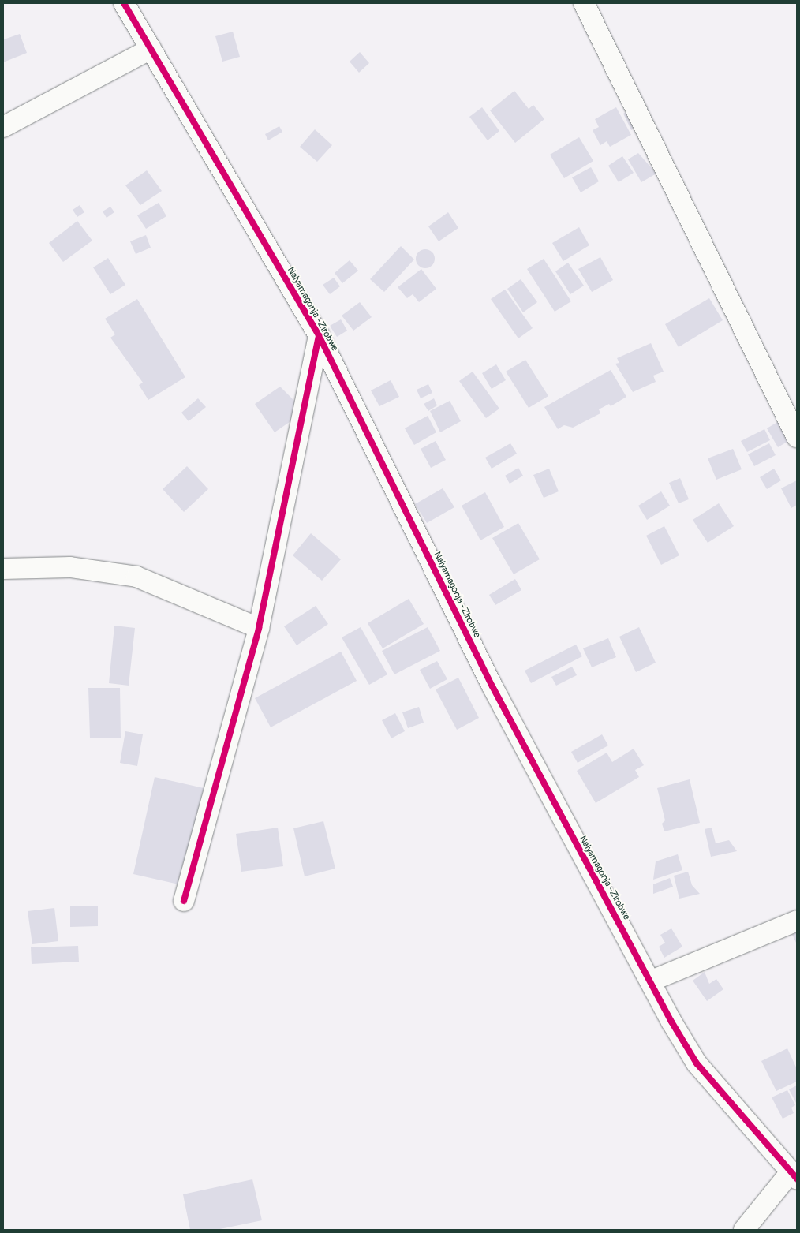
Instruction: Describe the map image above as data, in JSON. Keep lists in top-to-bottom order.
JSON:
{
  "streets": {
    "street": ["Nalyamagonja -Zirobwe"]
  }
}
